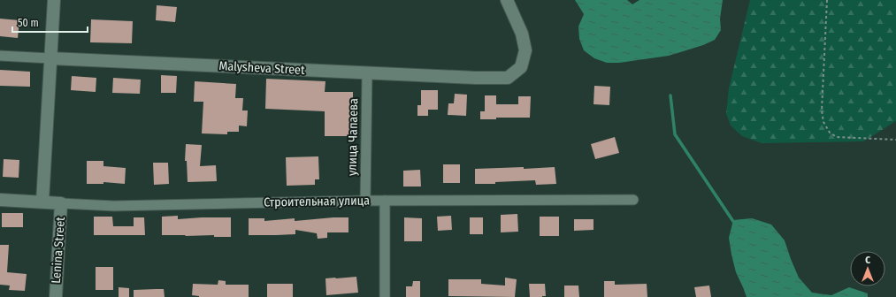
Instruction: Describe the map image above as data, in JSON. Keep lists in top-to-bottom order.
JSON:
{
  "streets": {
    "street": [
      "Malysheva Street",
      "улица Чапаева",
      "Строительная улица",
      "Lenina Street"
    ]
  },
  "crossings": [
    ["Malysheva Street", "улица Чапаева"],
    ["улица Чапаева", "Строительная улица"],
    ["Строительная улица", "Lenina Street"]
  ],
  "scale_bar": "50 m",
  "north": "top"
}
